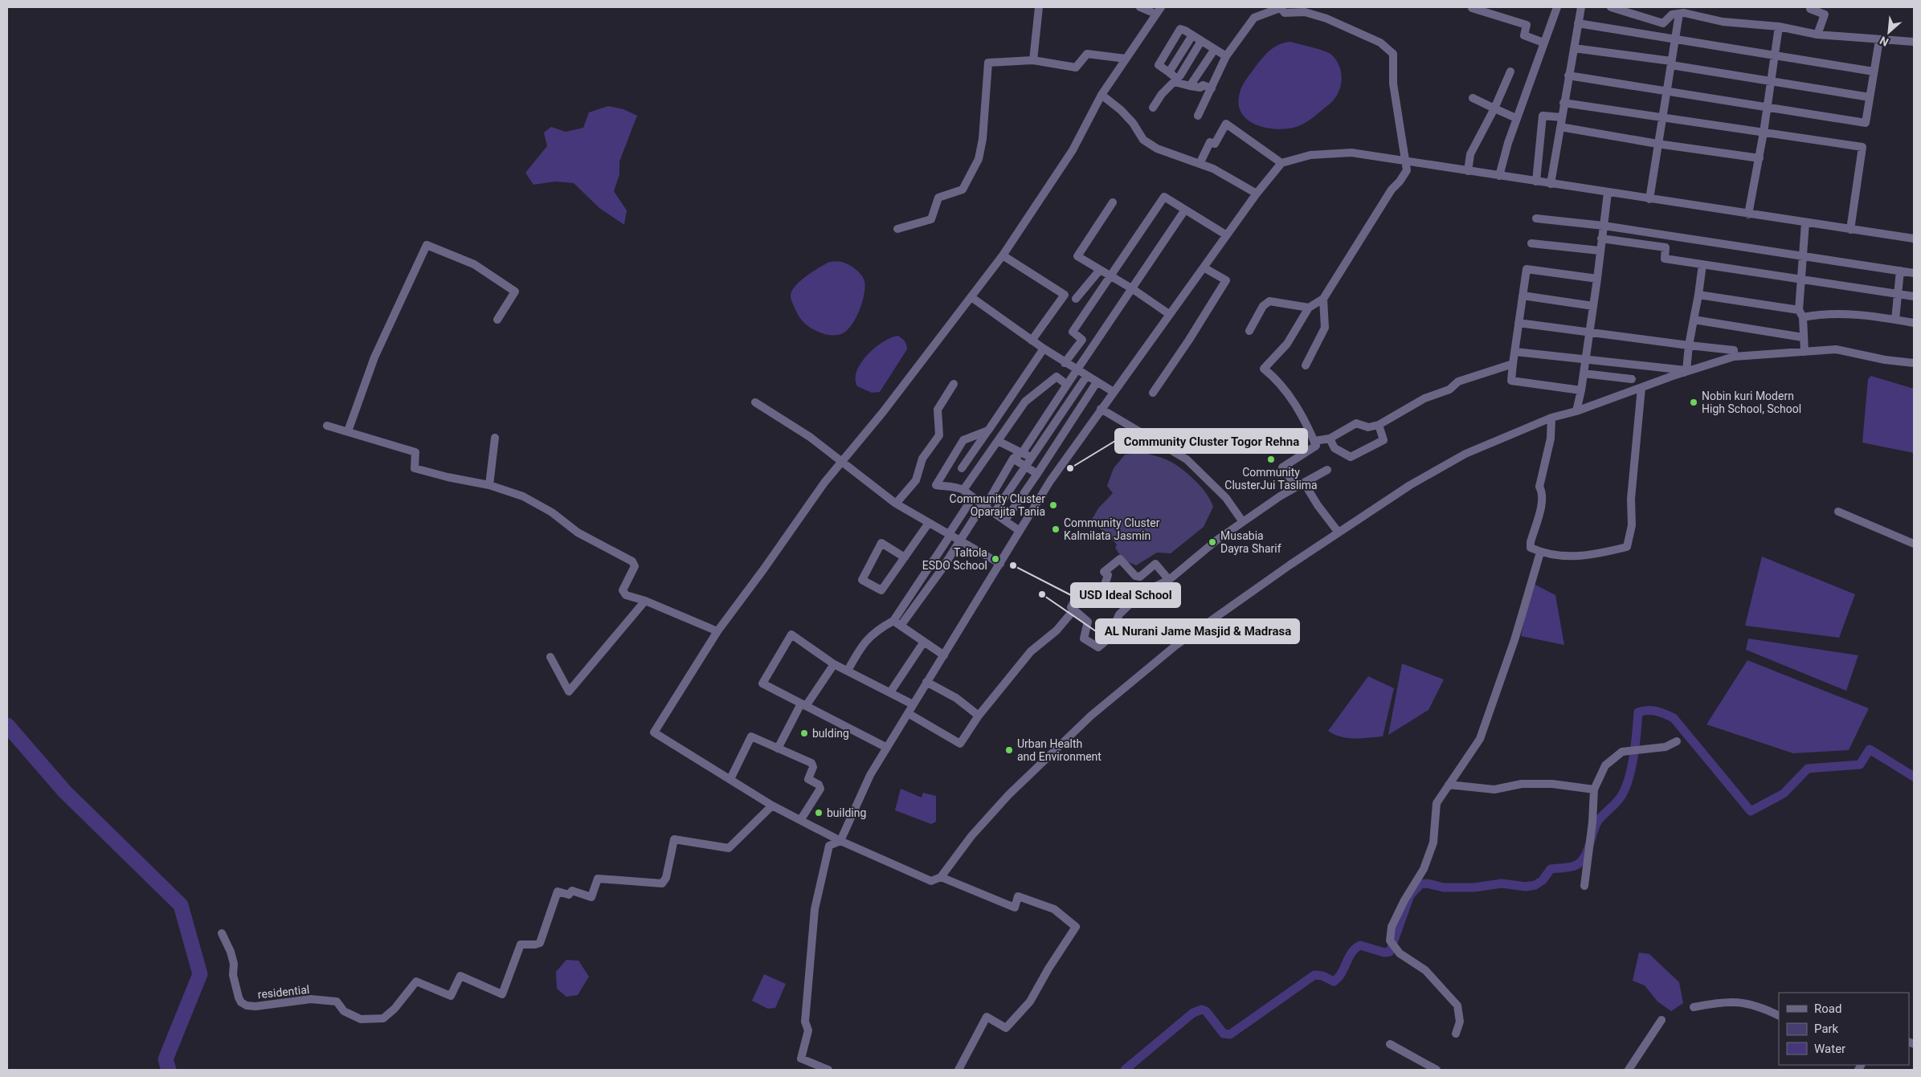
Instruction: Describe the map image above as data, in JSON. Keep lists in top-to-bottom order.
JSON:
{
  "streets": {
    "street": ["residential"]
  },
  "places": [
    "Nobin kuri Modern High School, School",
    "Community ClusterJui Taslima",
    "Community Cluster Togor Rehna",
    "Community Cluster Oparajita Tania",
    "Community Cluster Kalmilata Jasmin",
    "Musabia Dayra Sharif",
    "Taltola ESDO School",
    "USD Ideal School",
    "AL Nurani Jame Masjid & Madrasa",
    "bulding",
    "Urban Health and Environment",
    "building"
  ],
  "legend": ["Road", "Park", "Water"],
  "north": "bottom left"
}
